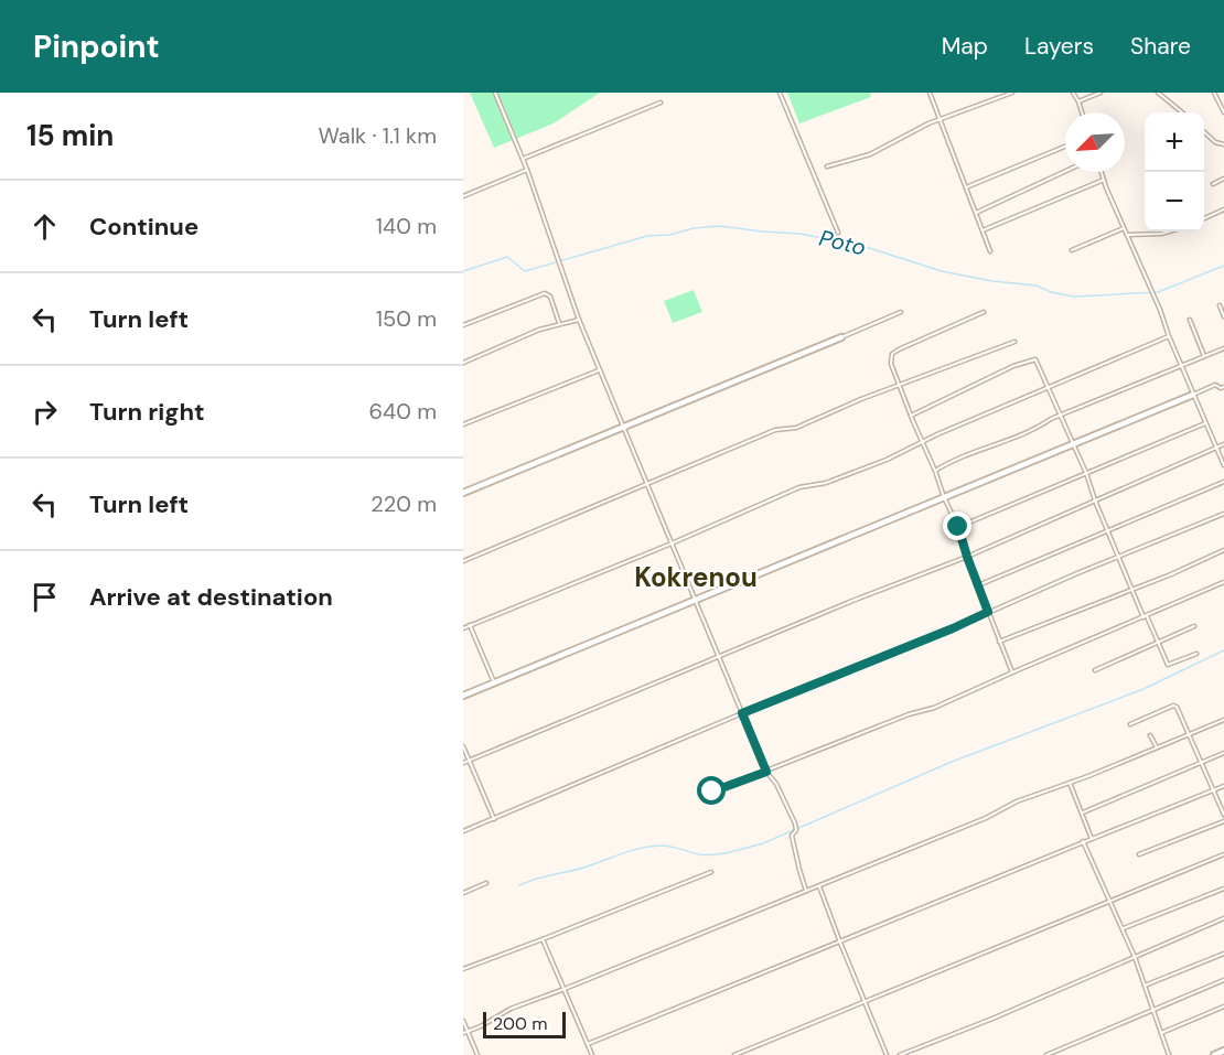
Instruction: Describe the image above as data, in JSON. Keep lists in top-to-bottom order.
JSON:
{
  "districts": ["Kokrenou"],
  "water": ["Poto"],
  "scale_bar": "200 m",
  "north": "bottom left",
  "page": {
    "header": "Pinpoint",
    "nav": ["Map", "Layers", "Share"],
    "heading": ["15 min", "Walk · 1.1 km"],
    "map_buttons": ["+", "−"],
    "list": [
      ["Continue", "140 m"],
      ["Turn left", "150 m"],
      ["Turn right", "640 m"],
      ["Turn left", "220 m"],
      "Arrive at destination"
    ],
    "scale": "200 m"
  }
}
